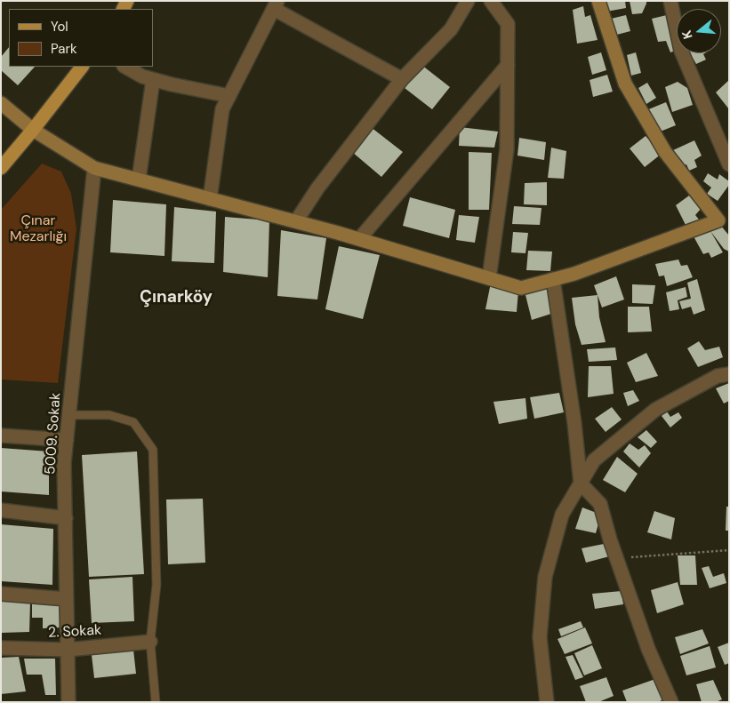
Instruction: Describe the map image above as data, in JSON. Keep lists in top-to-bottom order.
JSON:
{
  "streets": {
    "street": ["5009. Sokak", "2. Sokak"]
  },
  "crossings": [
    ["5009. Sokak", "2. Sokak"]
  ],
  "districts": ["Çınarköy"],
  "parks": ["Çınar Mezarlığı"],
  "legend": ["Yol", "Park"],
  "north": "left"
}
